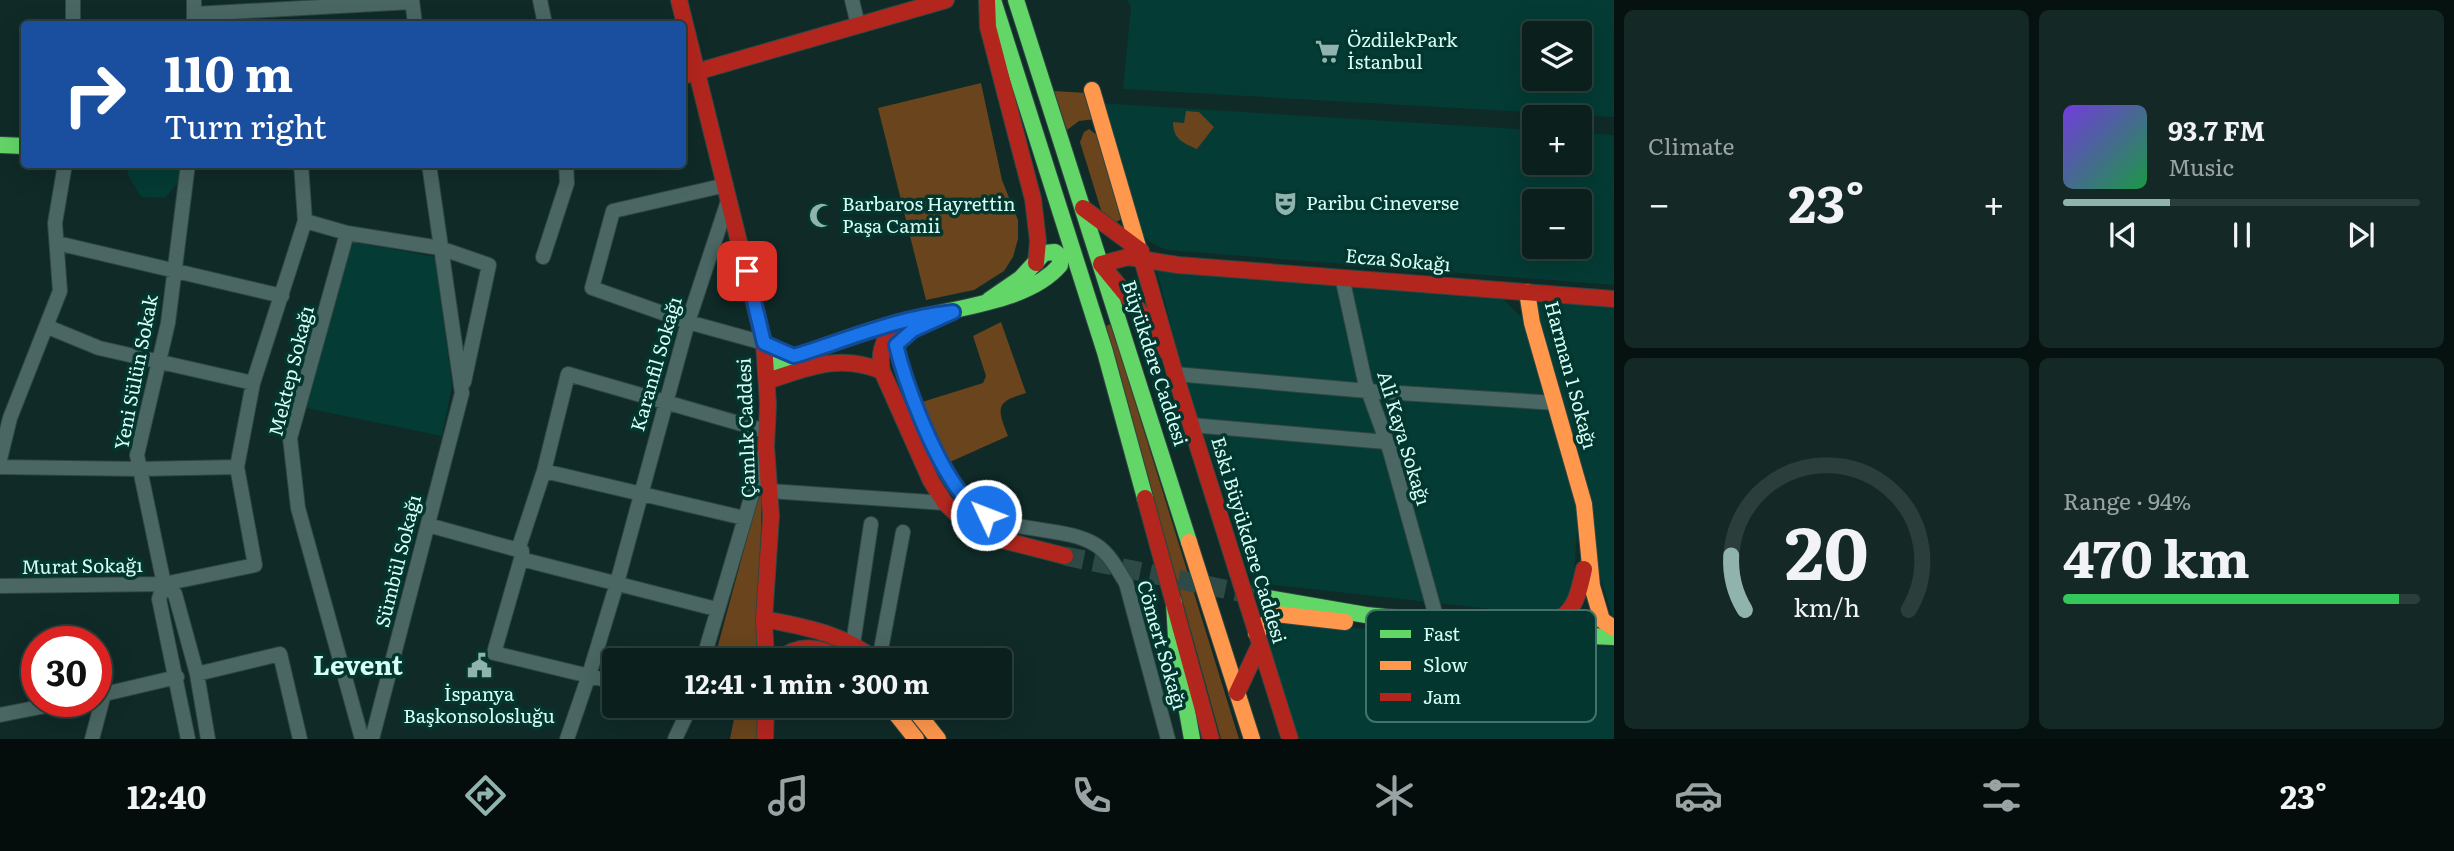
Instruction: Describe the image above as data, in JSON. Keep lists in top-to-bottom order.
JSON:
{
  "streets": {
    "main road": [
      "Ecza Sokağı",
      "Büyükdere Caddesi",
      "Harman 1 Sokağı",
      "Çamlık Caddesi",
      "Eski Büyükdere Caddesi"
    ],
    "street": [
      "Karanfil Sokağı",
      "Mektep Sokağı",
      "Yeni Sülün Sokak",
      "Ali Kaya Sokağı",
      "Sümbül Sokağı",
      "Murat Sokağı",
      "Cömert Sokağı"
    ]
  },
  "crossings": [
    ["Ecza Sokağı", "Harman 1 Sokağı"],
    ["Ecza Sokağı", "Ali Kaya Sokağı"],
    ["Karanfil Sokağı", "Çamlık Caddesi"],
    ["Yeni Sülün Sokak", "Murat Sokağı"]
  ],
  "districts": ["Levent"],
  "places": {
    "supermarket": ["ÖzdilekPark İstanbul"],
    "theatre": ["Paribu Cineverse"],
    "mosque": ["Barbaros Hayrettin Paşa Camii"],
    "public building": ["İspanya Başkonsolosluğu"]
  },
  "legend": ["Fast", "Slow", "Jam"],
  "page": {
    "tile": [
      "Climate",
      ["Range · 94%", "470 km"]
    ],
    "map_buttons": ["+", "−"],
    "turn": ["110 m", "Turn right"],
    "song": ["93.7 FM", "Music"],
    "heat": ["−", "23°", "+"],
    "limit": "30",
    "trip": "12:41 · 1 min · 300 m",
    "tabs": ["12:40", "23°"],
    "gauge": ["20", "km/h"]
  }
}
